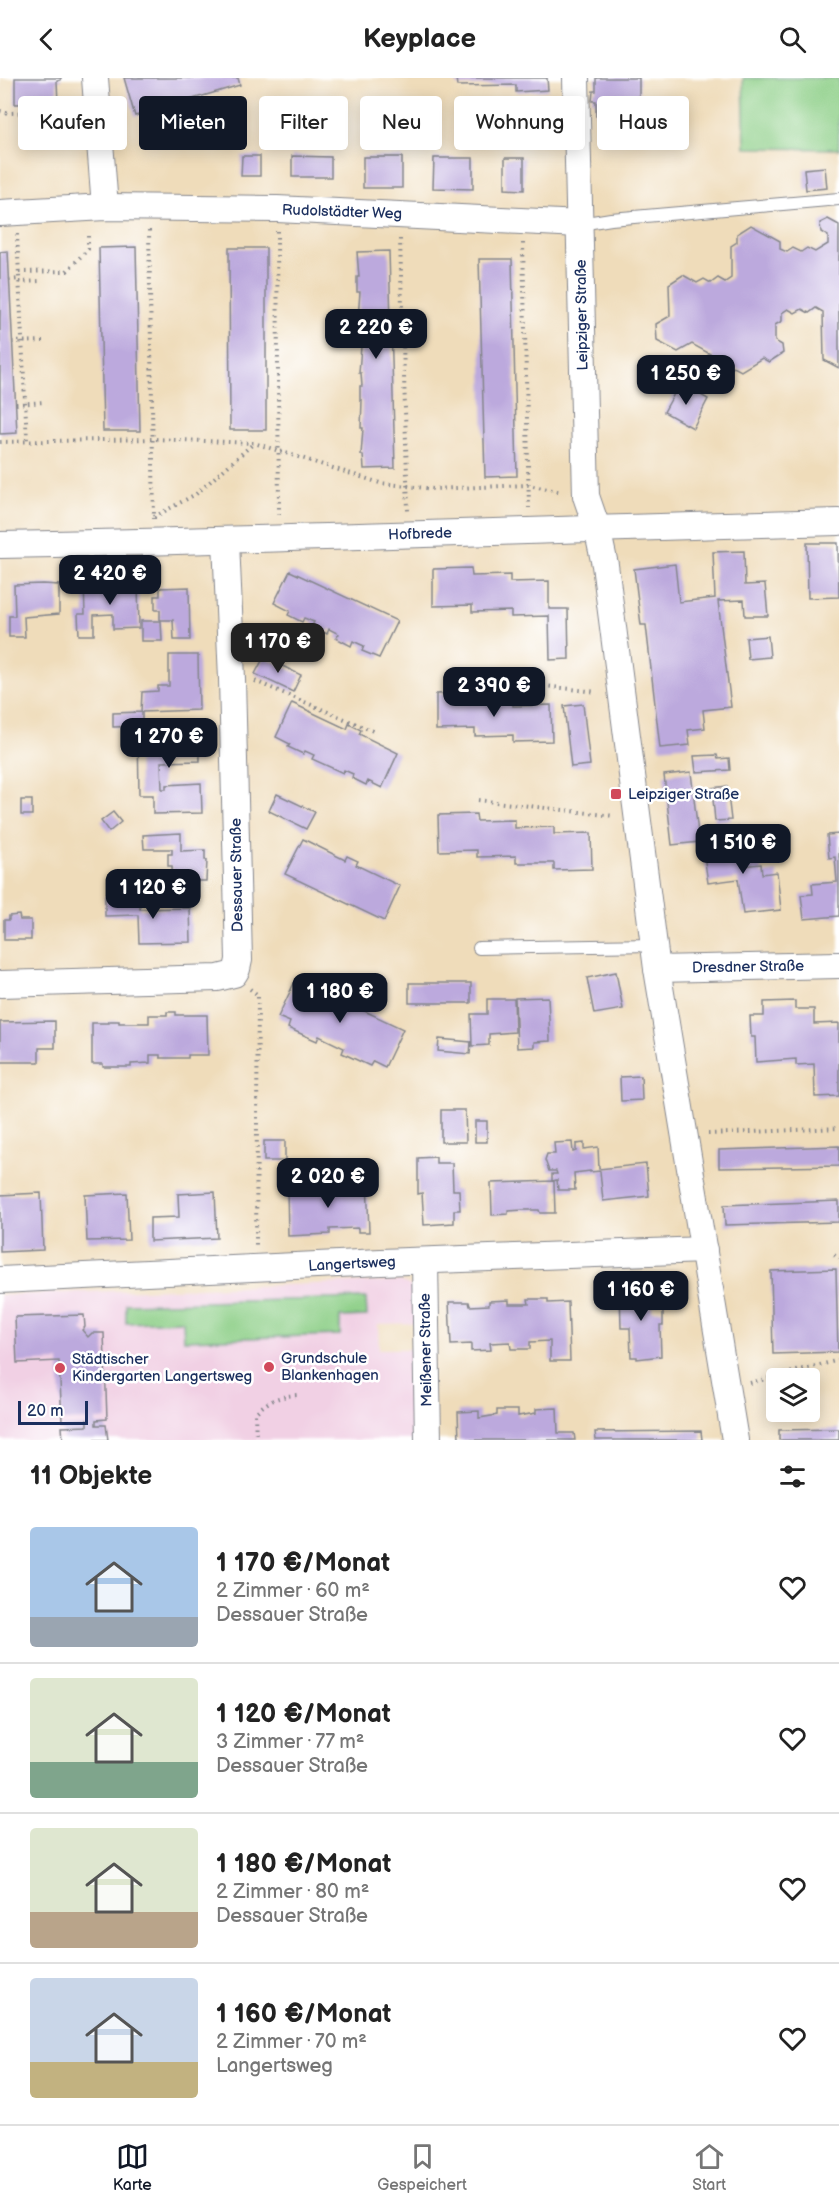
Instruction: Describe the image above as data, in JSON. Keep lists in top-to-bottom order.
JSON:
{
  "streets": {
    "street": [
      "Rudolstädter Weg",
      "Leipziger Straße",
      "Hofbrede",
      "Dessauer Straße",
      "Dresdner Straße",
      "Langertsweg",
      "Meißener Straße"
    ]
  },
  "crossings": [
    ["Rudolstädter Weg", "Leipziger Straße"],
    ["Leipziger Straße", "Hofbrede"],
    ["Leipziger Straße", "Dresdner Straße"],
    ["Leipziger Straße", "Langertsweg"],
    ["Hofbrede", "Dessauer Straße"],
    ["Langertsweg", "Meißener Straße"]
  ],
  "places": {
    "transit": ["Leipziger Straße"],
    "other": ["Grundschule Blankenhagen", "Städtischer Kindergarten Langertsweg"]
  },
  "scale_bar": "20 m",
  "page": {
    "header": "Keyplace",
    "chip": [
      "Kaufen",
      "Mieten",
      "Filter",
      "Neu",
      "Wohnung",
      "Haus"
    ],
    "price": [
      "2 220 €",
      "1 250 €",
      "2 420 €",
      "1 170 €",
      "2 390 €",
      "1 270 €",
      "1 510 €",
      "1 120 €",
      "1 180 €",
      "2 020 €",
      "1 160 €"
    ],
    "scale": "20 m",
    "heading": "11 Objekte",
    "list": [
      {
        "name": "1 170 €/Monat",
        "note": "2 Zimmer · 60 m² · Dessauer Straße"
      },
      {
        "name": "1 120 €/Monat",
        "note": "3 Zimmer · 77 m² · Dessauer Straße"
      },
      {
        "name": "1 180 €/Monat",
        "note": "2 Zimmer · 80 m² · Dessauer Straße"
      },
      {
        "name": "1 160 €/Monat",
        "note": "2 Zimmer · 70 m² · Langertsweg"
      }
    ],
    "tabs": ["Karte", "Gespeichert", "Start"]
  }
}
